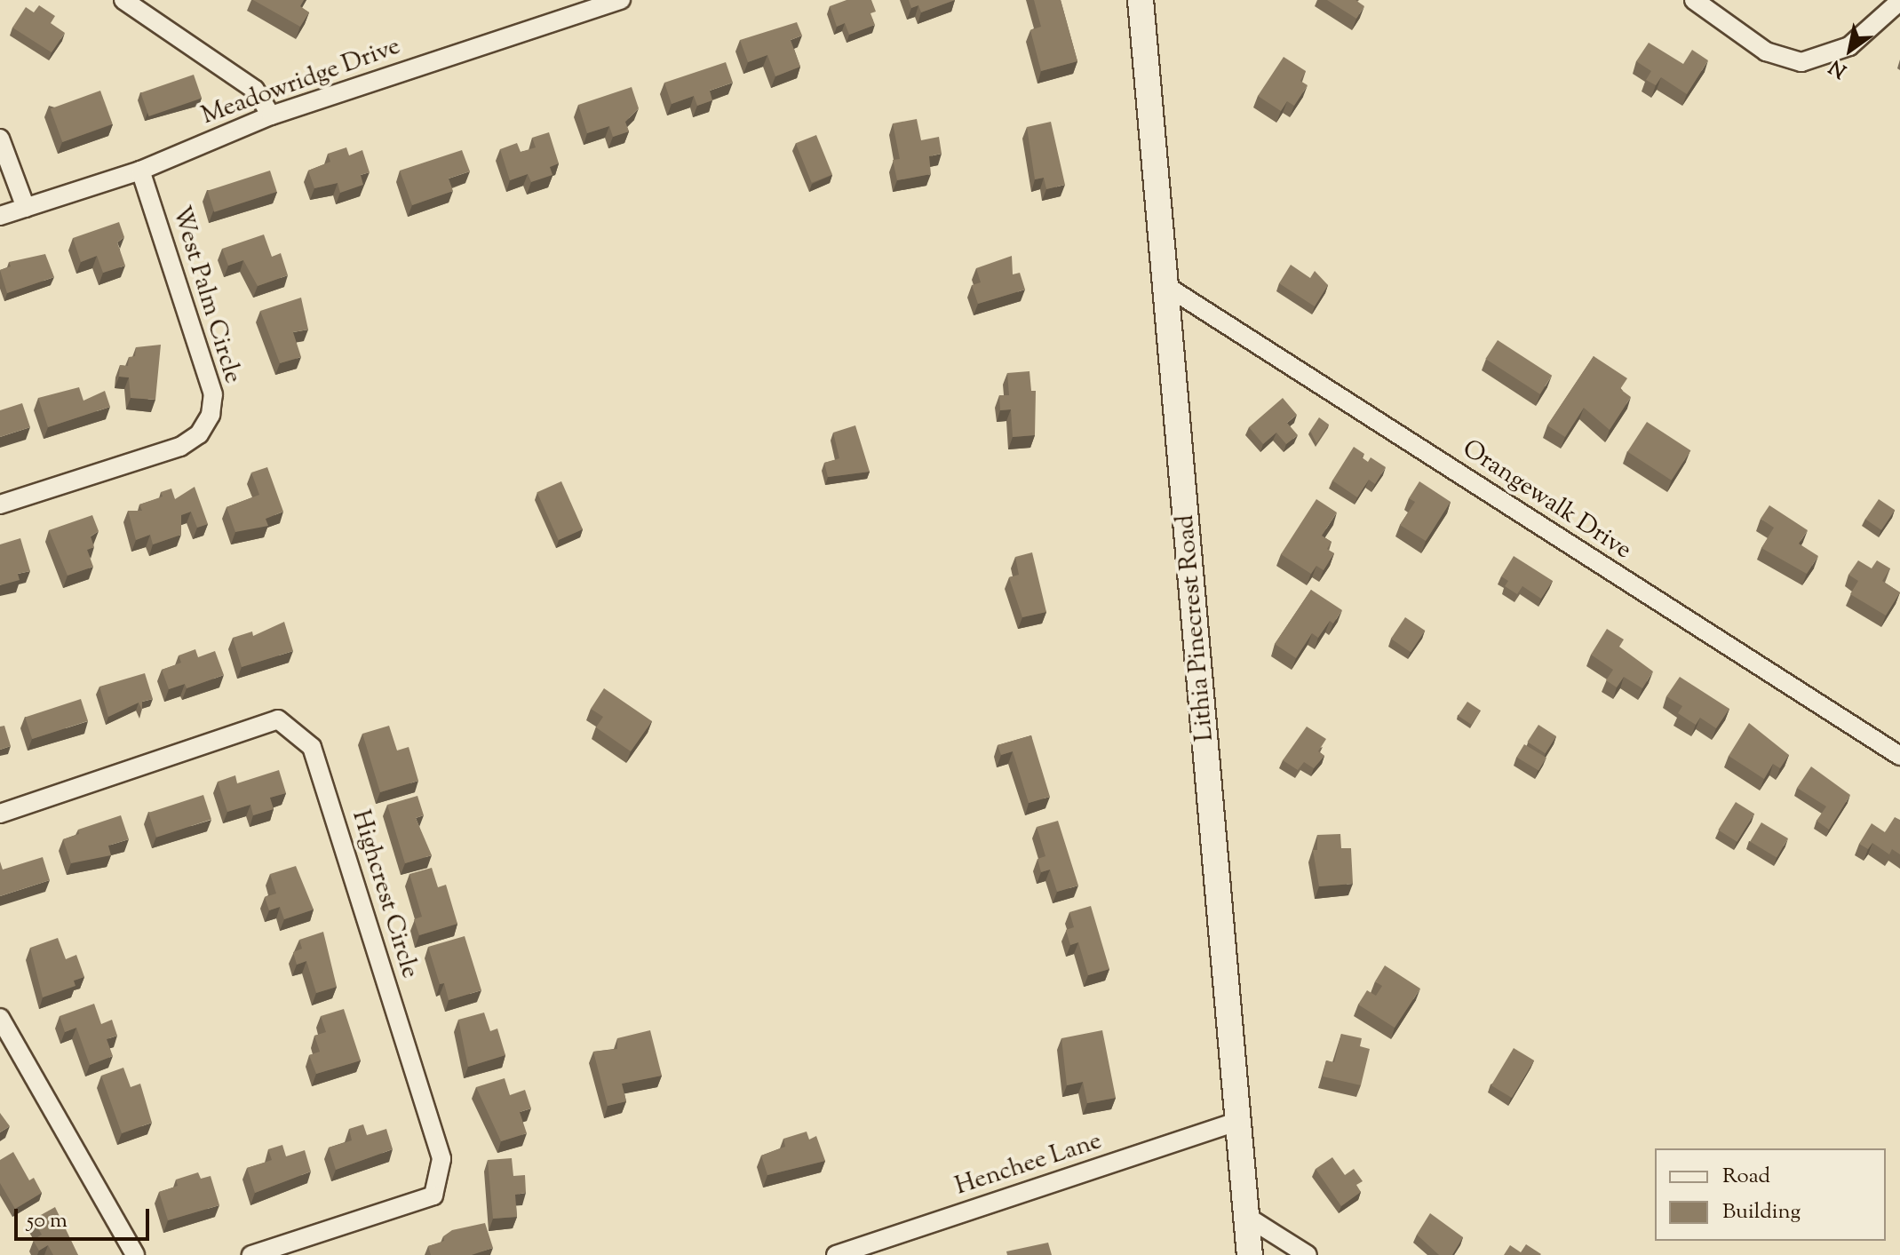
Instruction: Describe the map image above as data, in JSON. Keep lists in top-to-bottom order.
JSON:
{
  "streets": {
    "main road": ["Lithia Pinecrest Road"],
    "street": [
      "Meadowridge Drive",
      "West Palm Circle",
      "Orangewalk Drive",
      "Highcrest Circle",
      "Henchee Lane"
    ]
  },
  "crossings": [
    ["Meadowridge Drive", "West Palm Circle"],
    ["Orangewalk Drive", "Lithia Pinecrest Road"],
    ["Lithia Pinecrest Road", "Henchee Lane"]
  ],
  "legend": ["Road", "Building"],
  "scale_bar": "50 m",
  "north": "bottom left"
}
